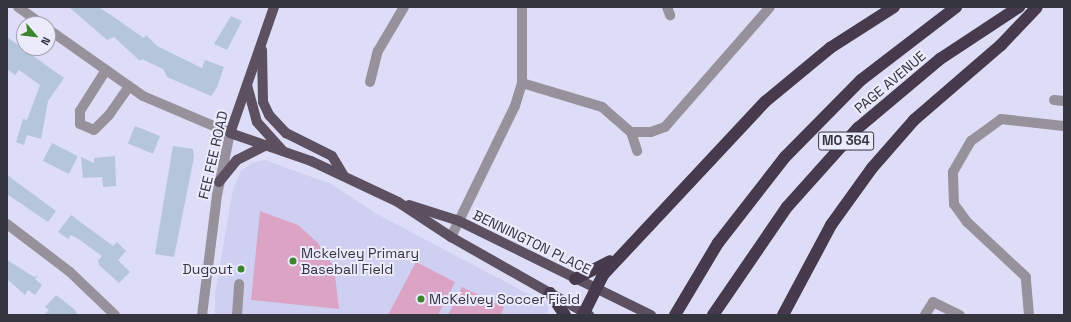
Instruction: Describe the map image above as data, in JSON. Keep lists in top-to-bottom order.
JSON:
{
  "streets": {
    "highway": ["PAGE AVENUE", "MO 364"],
    "main road": ["FEE FEE ROAD", "BENNINGTON PLACE"]
  },
  "crossings": [
    ["FEE FEE ROAD", "BENNINGTON PLACE"]
  ],
  "places": ["Mckelvey Primary Baseball Field", "Dugout", "McKelvey Soccer Field"],
  "north": "bottom right"
}
